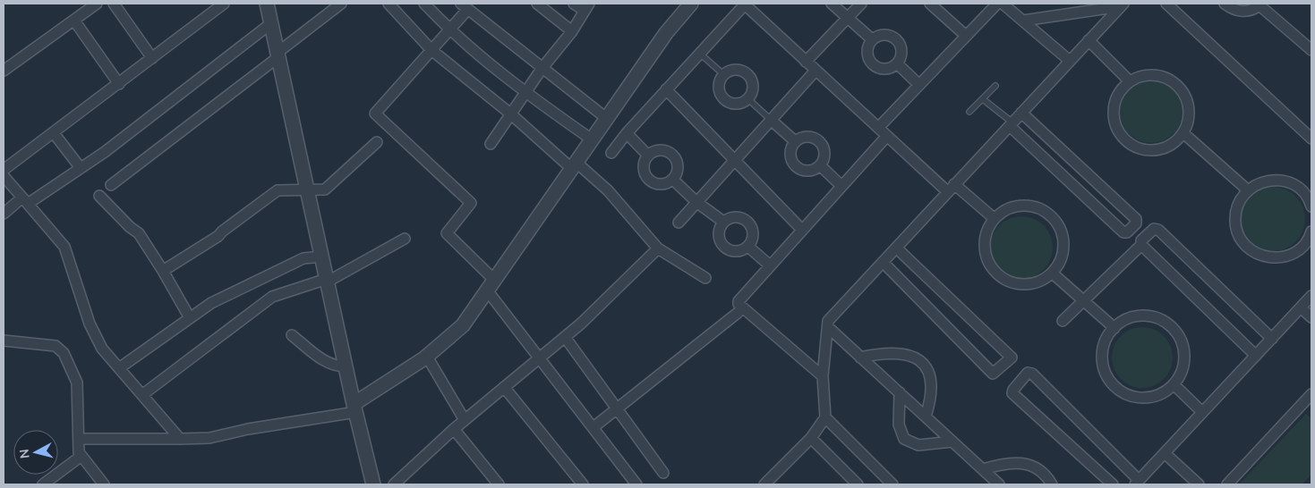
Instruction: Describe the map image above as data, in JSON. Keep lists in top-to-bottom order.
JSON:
{
  "north": "left"
}
